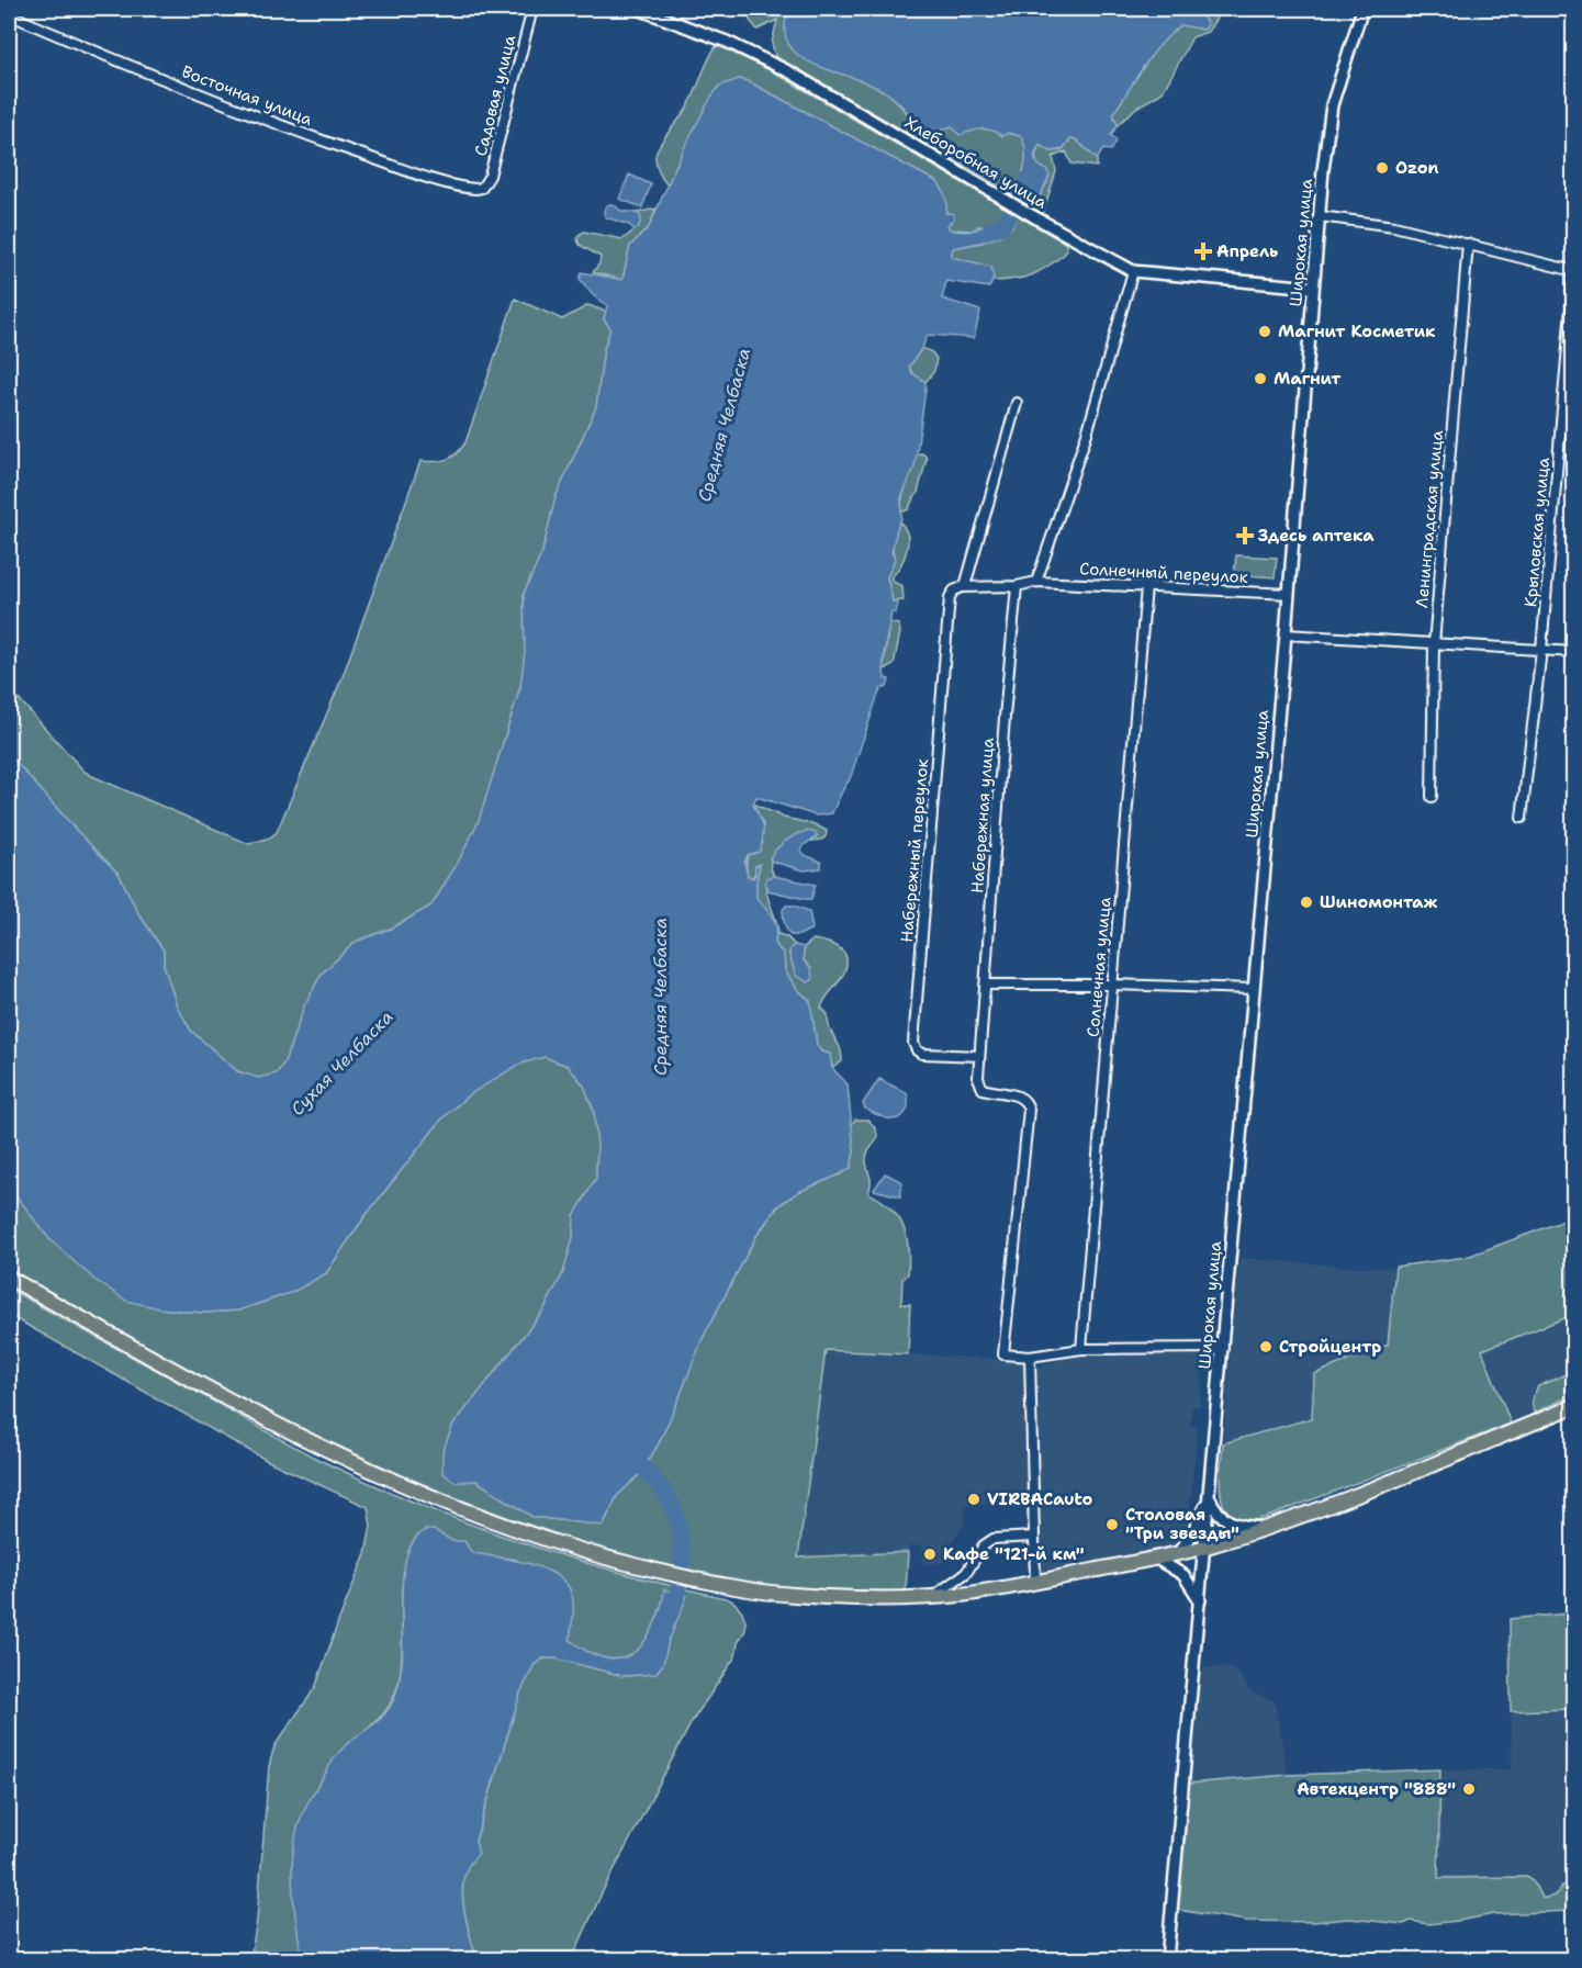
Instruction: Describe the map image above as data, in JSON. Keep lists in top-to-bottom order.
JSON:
{
  "streets": {
    "street": [
      "Восточная улица",
      "Садовая улица",
      "Хлеборобная улица",
      "Широкая улица",
      "Ленинградская улица",
      "Крыловская улица",
      "Солнечный переулок",
      "Набережная улица",
      "Набережный переулок",
      "Солнечная улица"
    ]
  },
  "crossings": [
    ["Восточная улица", "Садовая улица"],
    ["Хлеборобная улица", "Широкая улица"],
    ["Широкая улица", "Солнечный переулок"],
    ["Солнечный переулок", "Солнечная улица"],
    ["Набережная улица", "Набережный переулок"]
  ],
  "water": ["Средняя Челбаска", "Сухая Челбаска"],
  "places": {
    "other": [
      "Ozon",
      "Магнит Косметик",
      "Магнит",
      "Шиномонтаж",
      "Стройцентр",
      "VIRBACauto",
      "Столовая \"Три звезды\"",
      "Кафе \"121-й км\"",
      "Автехцентр \"888\""
    ],
    "health": ["Апрель", "Здесь аптека"]
  }
}
